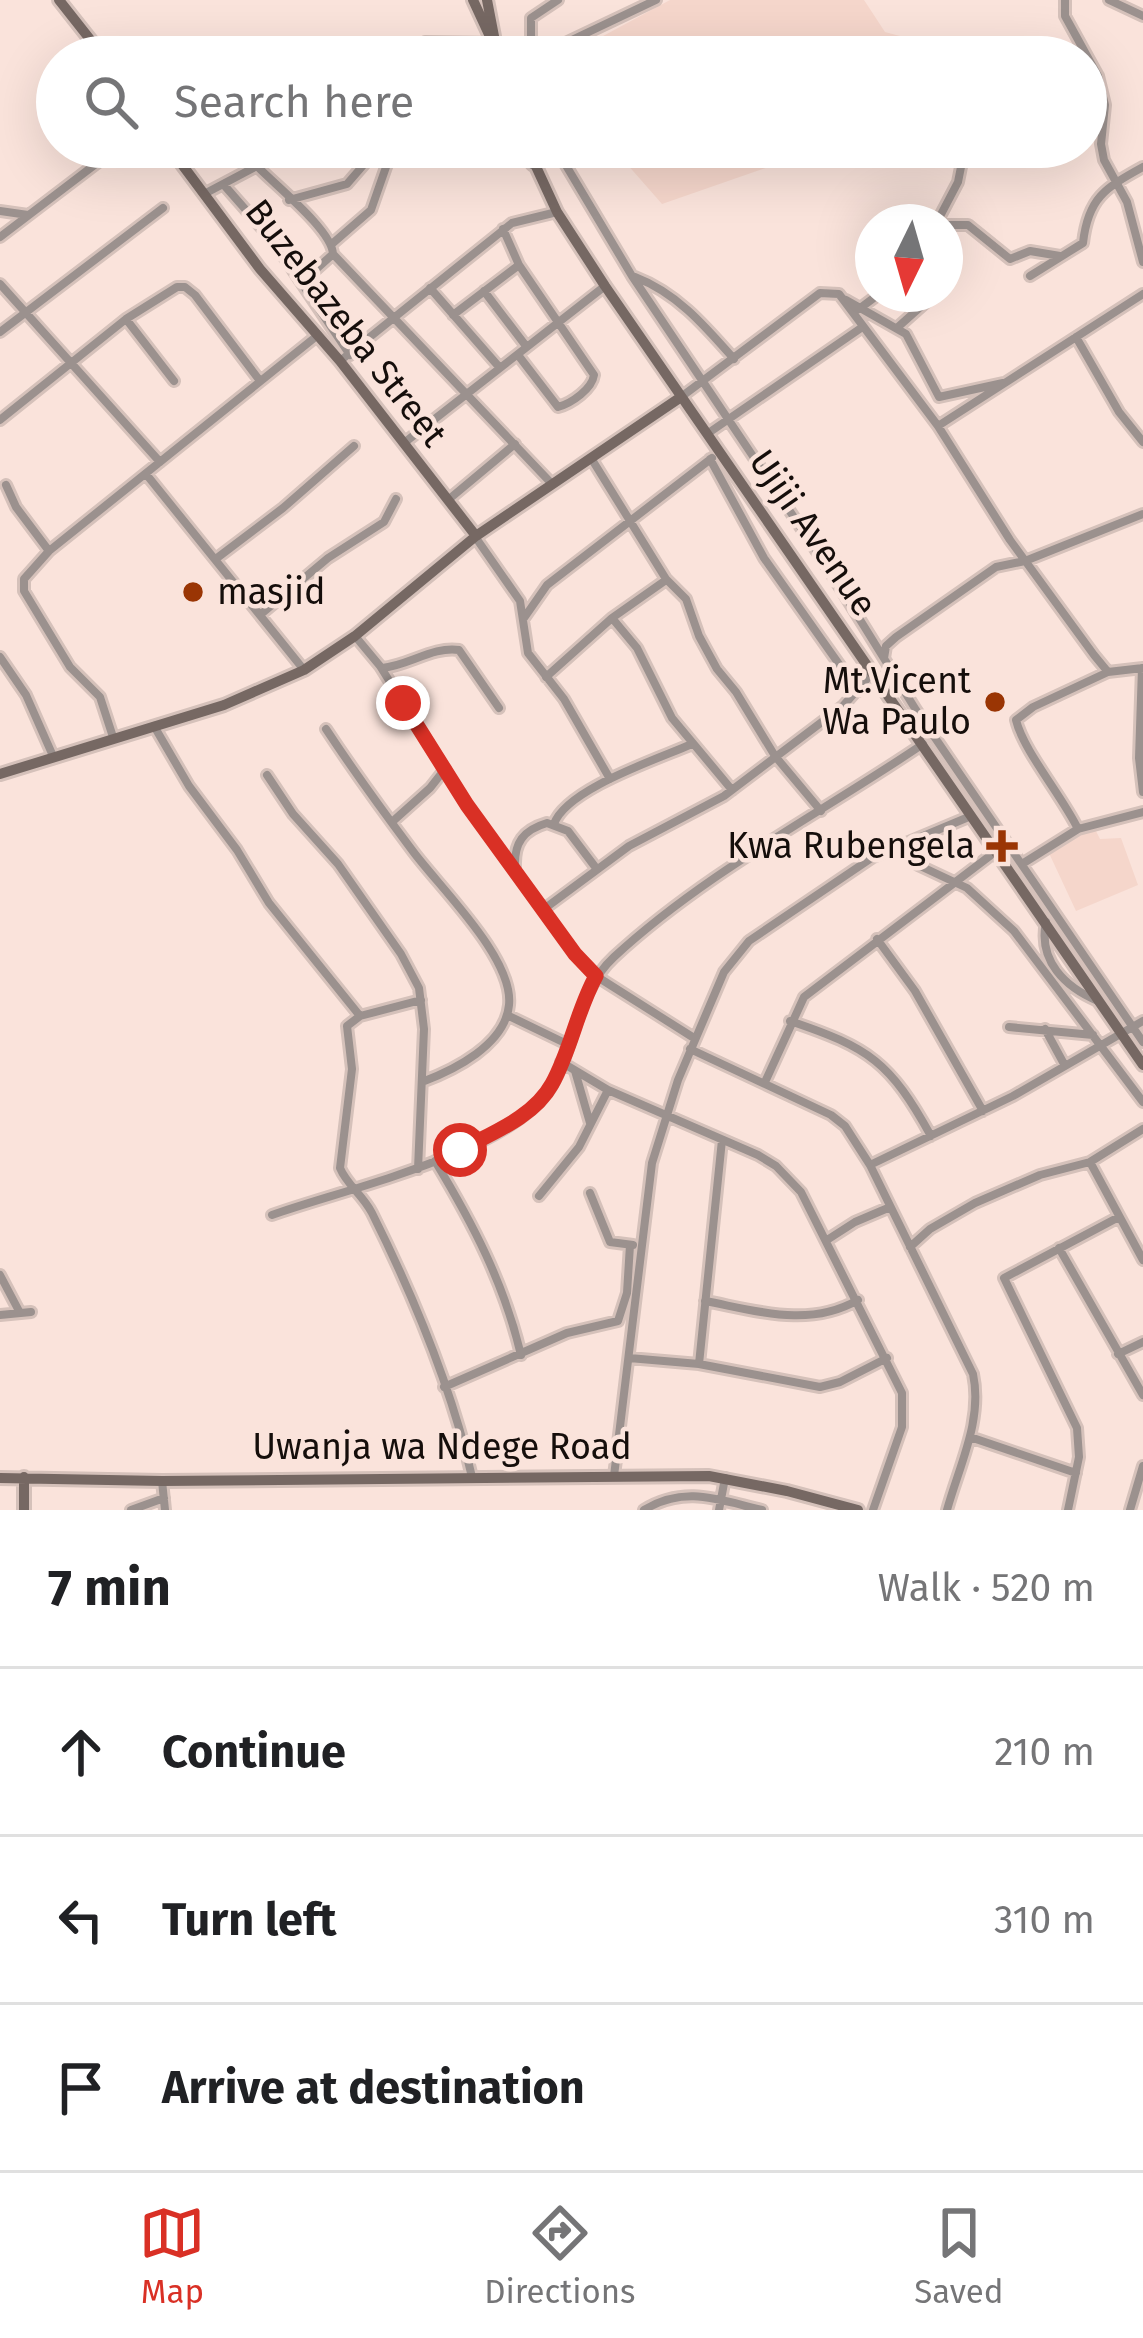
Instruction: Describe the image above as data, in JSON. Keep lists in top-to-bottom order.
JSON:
{
  "streets": {
    "street": ["Buzebazeba Street", "Ujiji Avenue", "Uwanja wa Ndege Road"]
  },
  "places": {
    "other": ["masjid", "Mt.Vicent Wa Paulo"],
    "health": ["Kwa Rubengela"]
  },
  "north": "bottom",
  "page": {
    "search": "Search here",
    "heading": ["7 min", "Walk · 520 m"],
    "list": [
      ["Continue", "210 m"],
      ["Turn left", "310 m"],
      "Arrive at destination"
    ],
    "nav": ["Map", "Directions", "Saved"]
  }
}
